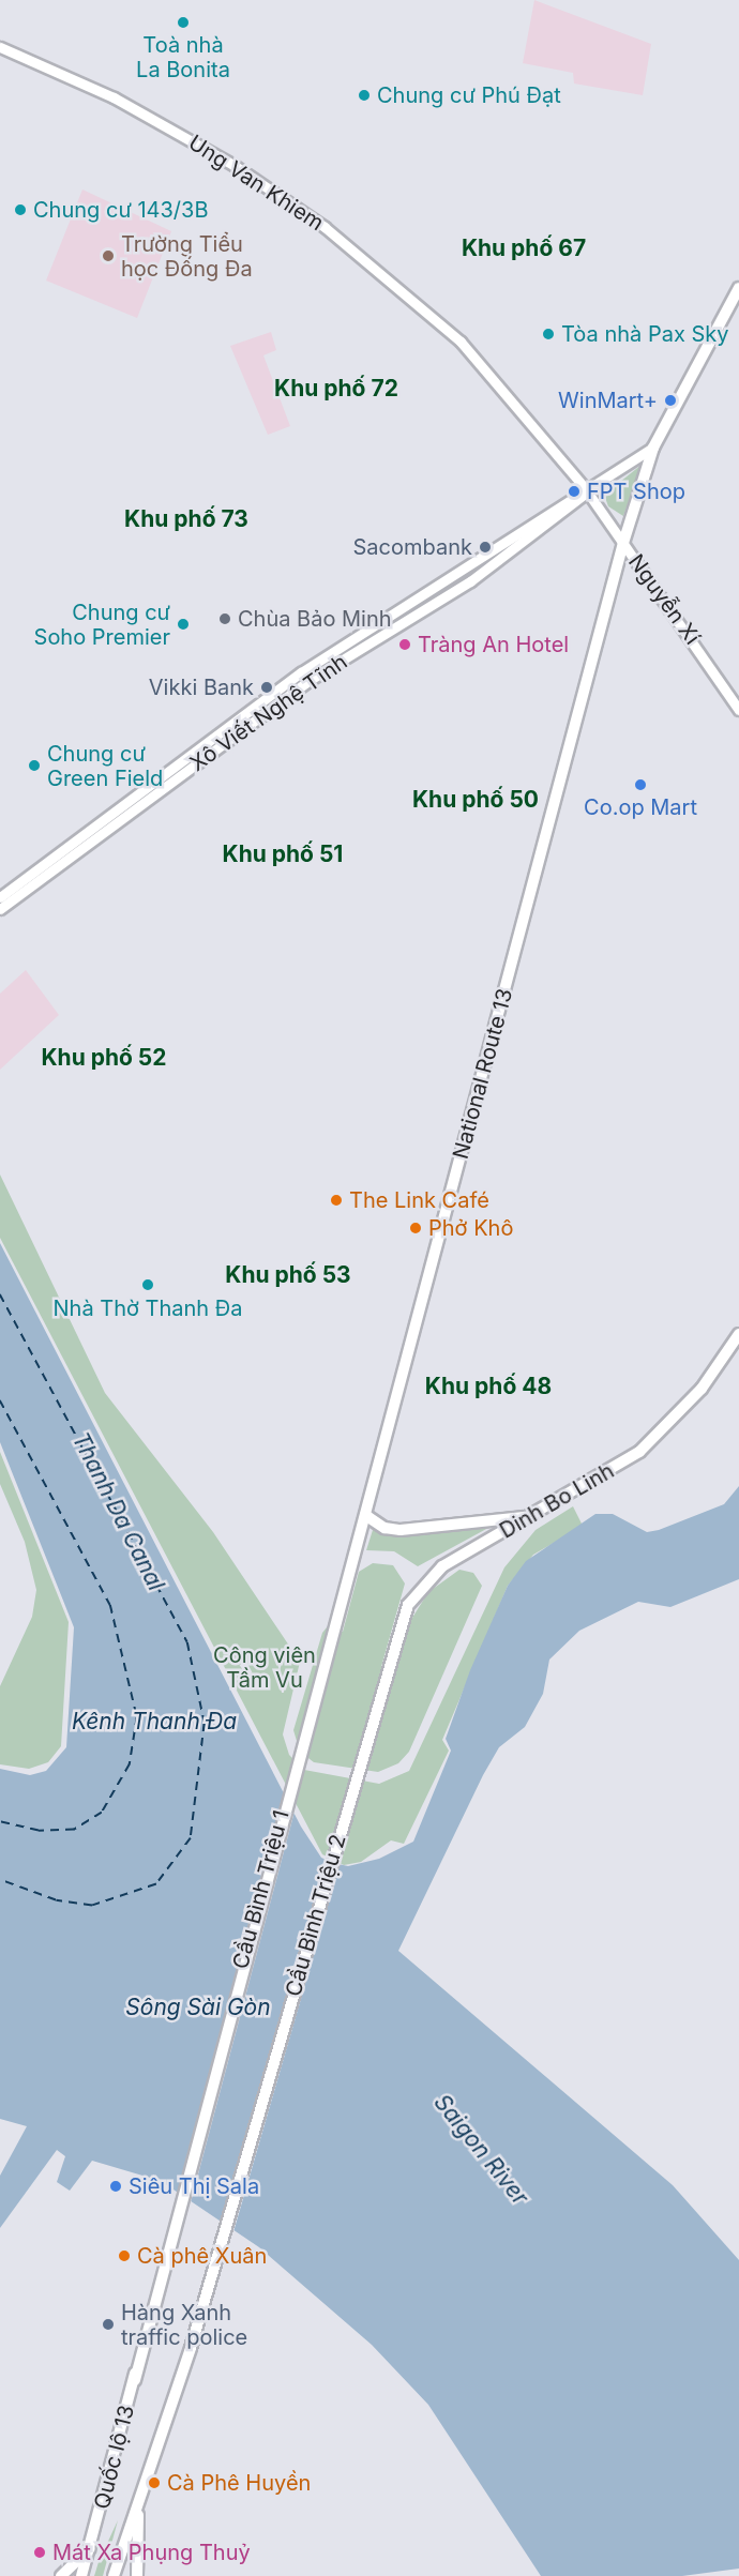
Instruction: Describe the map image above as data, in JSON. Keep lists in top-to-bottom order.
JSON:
{
  "streets": {
    "main road": [
      "Ung Van Khiem",
      "Nguyễn Xí",
      "Xô Viết Nghệ Tĩnh",
      "National Route 13",
      "Dinh Bo Linh",
      "Cầu Bình Triệu 1",
      "Cầu Bình Triệu 2",
      "Quốc lộ 13"
    ]
  },
  "crossings": [
    ["Ung Van Khiem", "Nguyễn Xí"],
    ["Ung Van Khiem", "Xô Viết Nghệ Tĩnh"],
    ["Nguyễn Xí", "Xô Viết Nghệ Tĩnh"],
    ["Nguyễn Xí", "National Route 13"],
    ["National Route 13", "Cầu Bình Triệu 1"],
    ["Dinh Bo Linh", "Cầu Bình Triệu 2"],
    ["Cầu Bình Triệu 1", "Quốc lộ 13"],
    ["Cầu Bình Triệu 2", "Quốc lộ 13"]
  ],
  "districts": [
    "Khu phố 67",
    "Khu phố 72",
    "Khu phố 73",
    "Khu phố 50",
    "Khu phố 51",
    "Khu phố 52",
    "Khu phố 53",
    "Khu phố 48"
  ],
  "water": [
    "Thanh Da Canal",
    "Kênh Thanh Đa",
    "Sông Sài Gòn",
    "Saigon River"
  ],
  "parks": ["Công viên Tầm Vu"],
  "places": [
    "Toà nhà La Bonita",
    "Chung cư Phú Đạt",
    "Chung cư 143/3B",
    "Trường Tiểu học Đống Đa",
    "Tòa nhà Pax Sky",
    "WinMart+",
    "FPT Shop",
    "Sacombank",
    "Chùa Bảo Minh",
    "Chung cư Soho Premier",
    "Tràng An Hotel",
    "Vikki Bank",
    "Chung cư Green Field",
    "Co.op Mart",
    "The Link Café",
    "Phở Khô",
    "Nhà Thờ Thanh Đa",
    "Siêu Thị Sala",
    "Cà phê Xuân",
    "Hàng Xanh traffic police",
    "Cà Phê Huyền",
    "Mát Xa Phụng Thuỷ"
  ]
}
